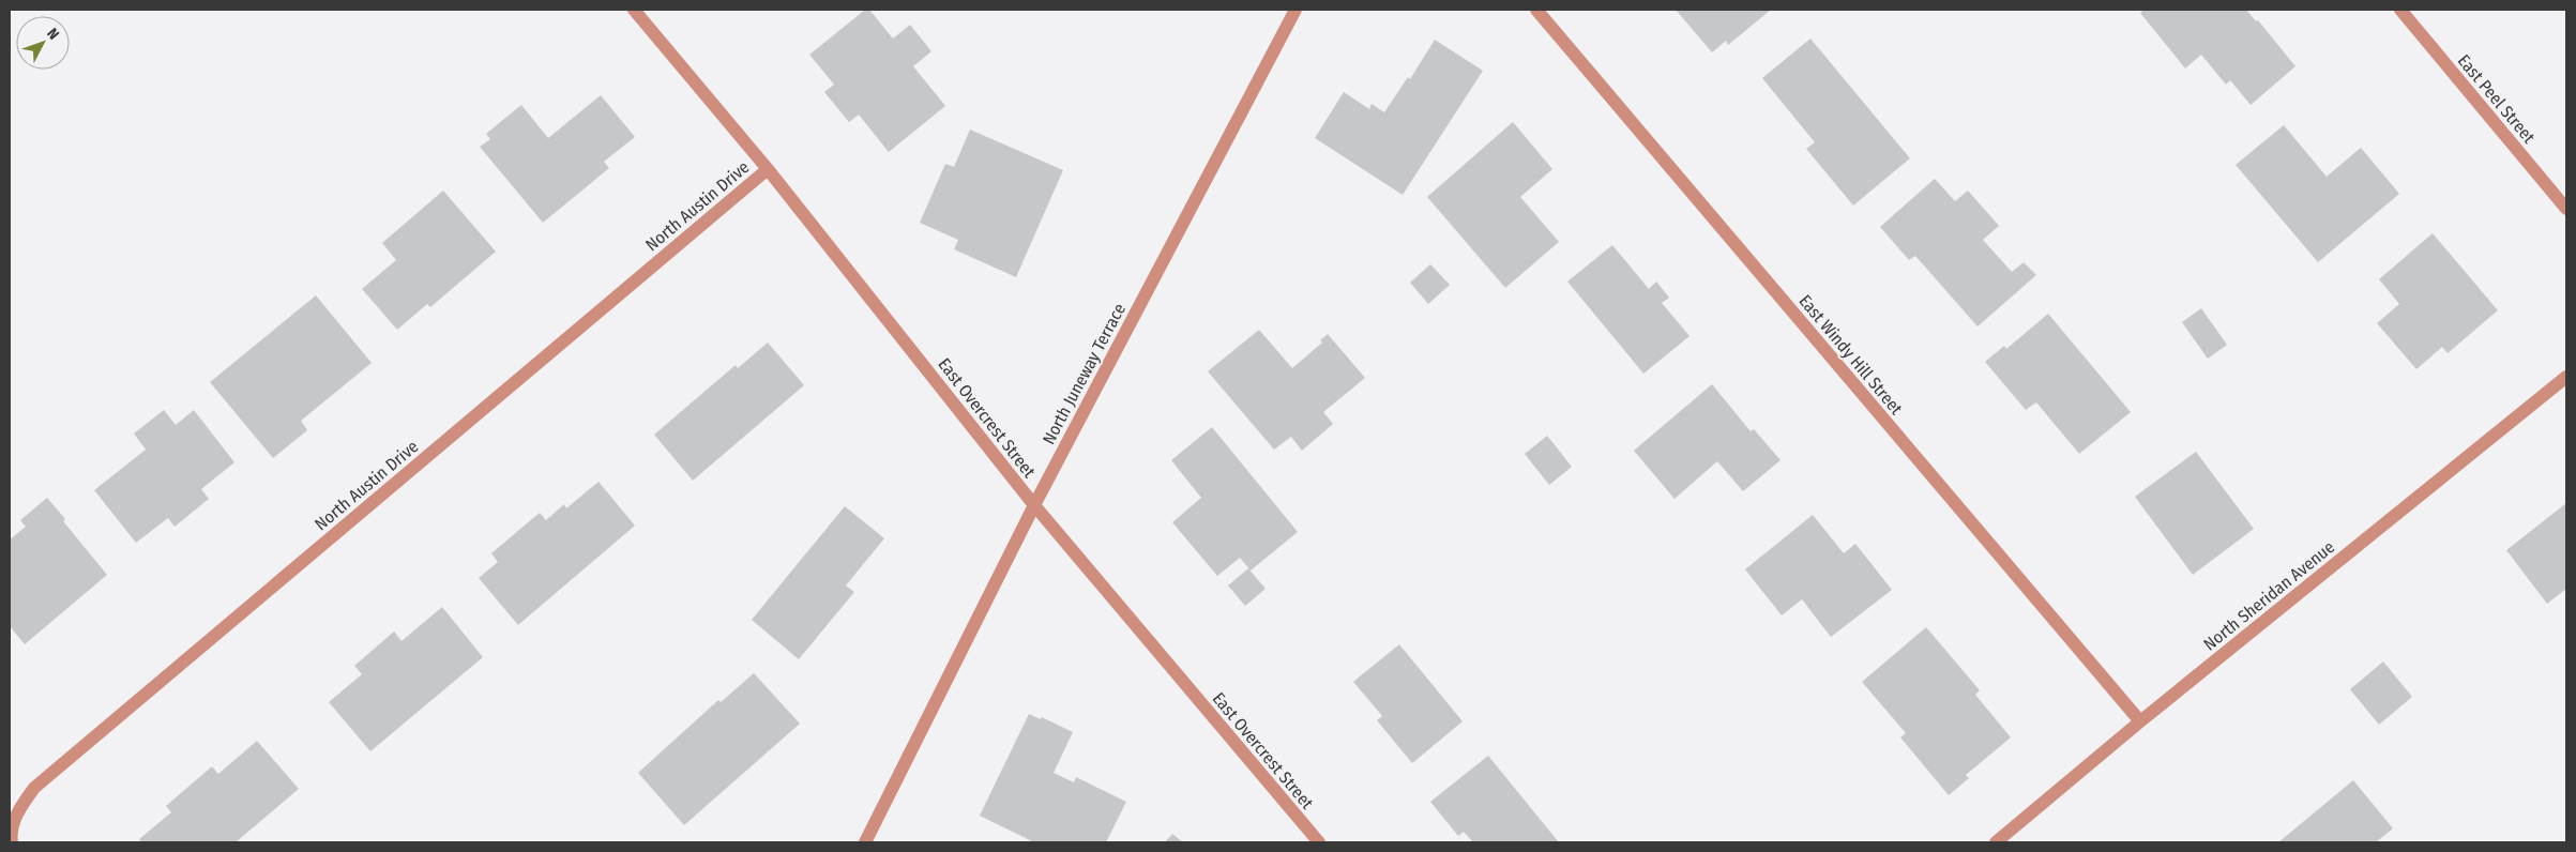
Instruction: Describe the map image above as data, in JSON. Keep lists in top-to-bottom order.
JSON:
{
  "streets": {
    "street": [
      "East Peel Street",
      "North Austin Drive",
      "East Windy Hill Street",
      "North Juneway Terrace",
      "East Overcrest Street",
      "North Sheridan Avenue"
    ]
  },
  "crossings": [
    ["North Austin Drive", "East Overcrest Street"],
    ["East Windy Hill Street", "North Sheridan Avenue"],
    ["North Juneway Terrace", "East Overcrest Street"]
  ],
  "north": "top right"
}
